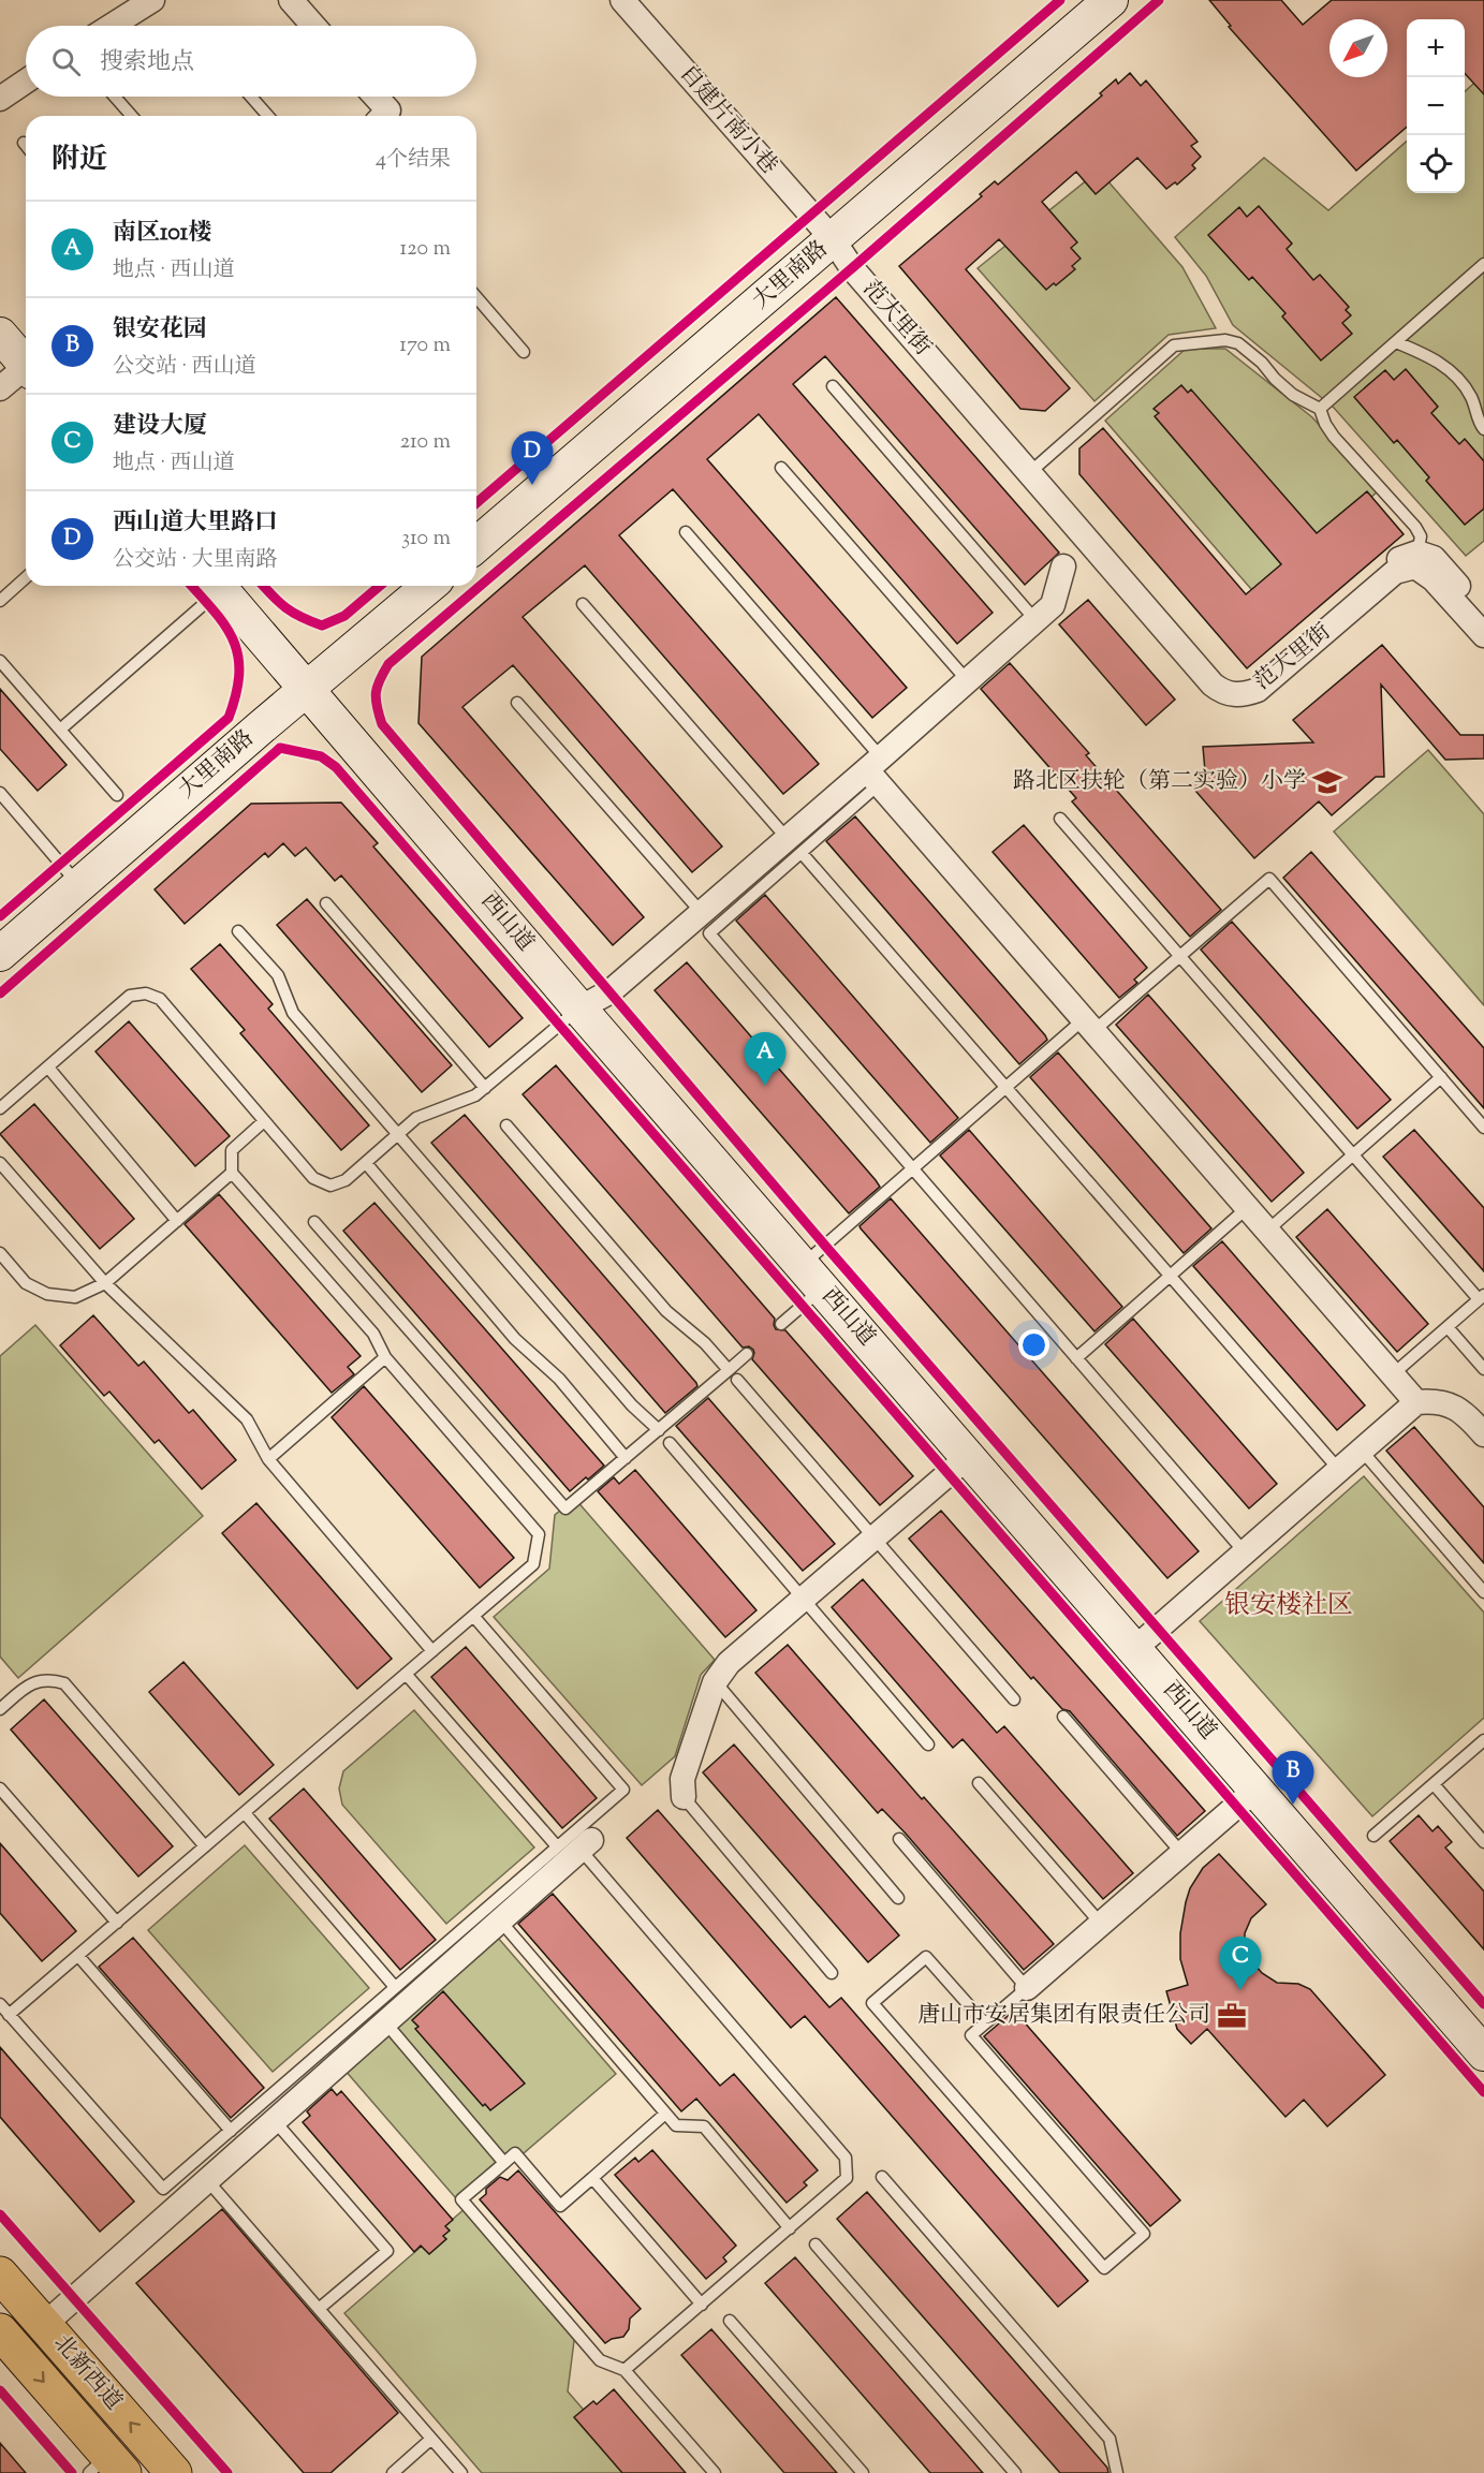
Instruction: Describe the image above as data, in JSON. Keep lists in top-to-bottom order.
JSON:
{
  "streets": {
    "main road": ["北新西道"],
    "street": [
      "自建片南小巷",
      "大里南路",
      "范大里街",
      "西山道"
    ]
  },
  "crossings": [
    ["自建片南小巷", "大里南路"],
    ["自建片南小巷", "范大里街"],
    ["大里南路", "范大里街"],
    ["大里南路", "西山道"]
  ],
  "districts": ["银安楼社区"],
  "places": {
    "school or university": ["路北区扶轮（第二实验）小学"],
    "office": ["唐山市安居集团有限责任公司"]
  },
  "north": "bottom left",
  "page": {
    "map_buttons": ["+", "−"],
    "search": "搜索地点",
    "heading": ["附近", "4个结果"],
    "list": [
      {
        "mark": "A",
        "name": "南区101楼",
        "note": "地点 · 西山道",
        "value": "120 m"
      },
      {
        "mark": "B",
        "name": "银安花园",
        "note": "公交站 · 西山道",
        "value": "170 m"
      },
      {
        "mark": "C",
        "name": "建设大厦",
        "note": "地点 · 西山道",
        "value": "210 m"
      },
      {
        "mark": "D",
        "name": "西山道大里路口",
        "note": "公交站 · 大里南路",
        "value": "310 m"
      }
    ],
    "pins": [
      "D",
      "A",
      "B",
      "C"
    ]
  }
}
